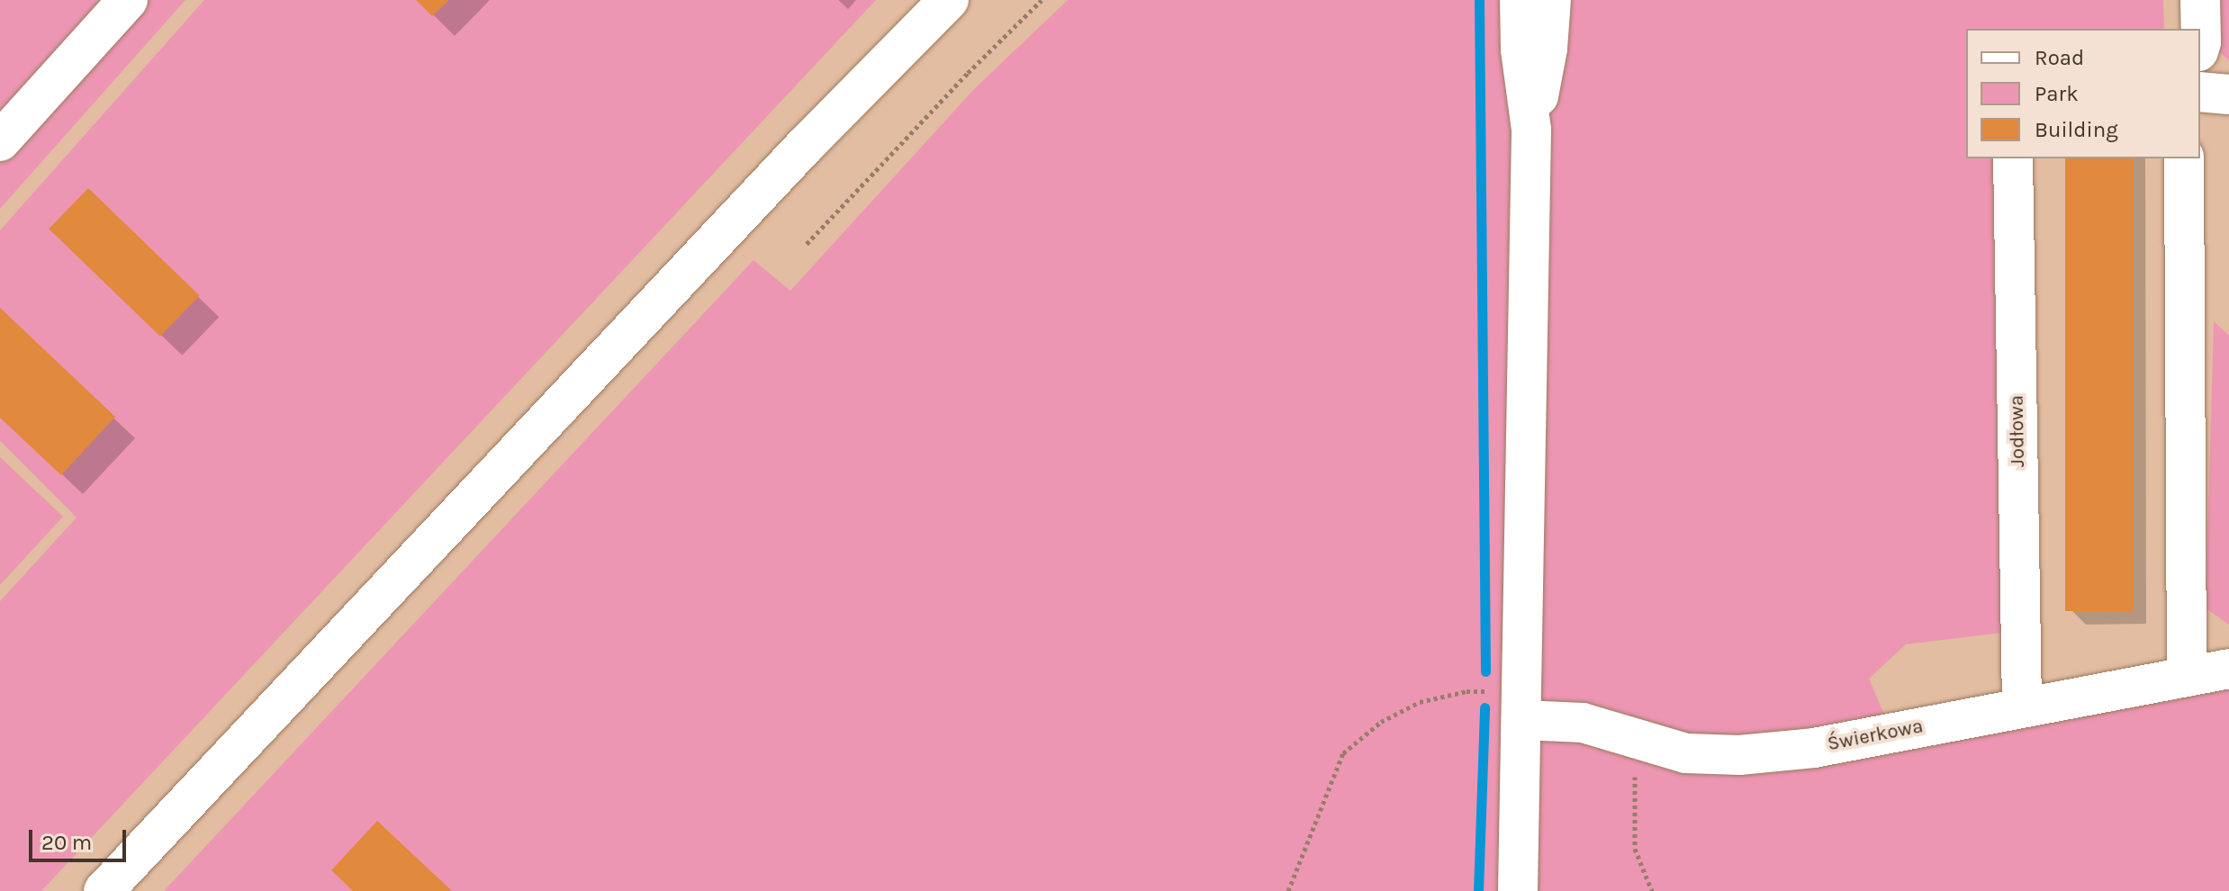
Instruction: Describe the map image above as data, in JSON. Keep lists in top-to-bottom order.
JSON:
{
  "streets": {
    "main road": ["Jodłowa", "Świerkowa"]
  },
  "crossings": [
    ["Jodłowa", "Świerkowa"]
  ],
  "legend": ["Road", "Park", "Building"],
  "scale_bar": "20 m"
}
